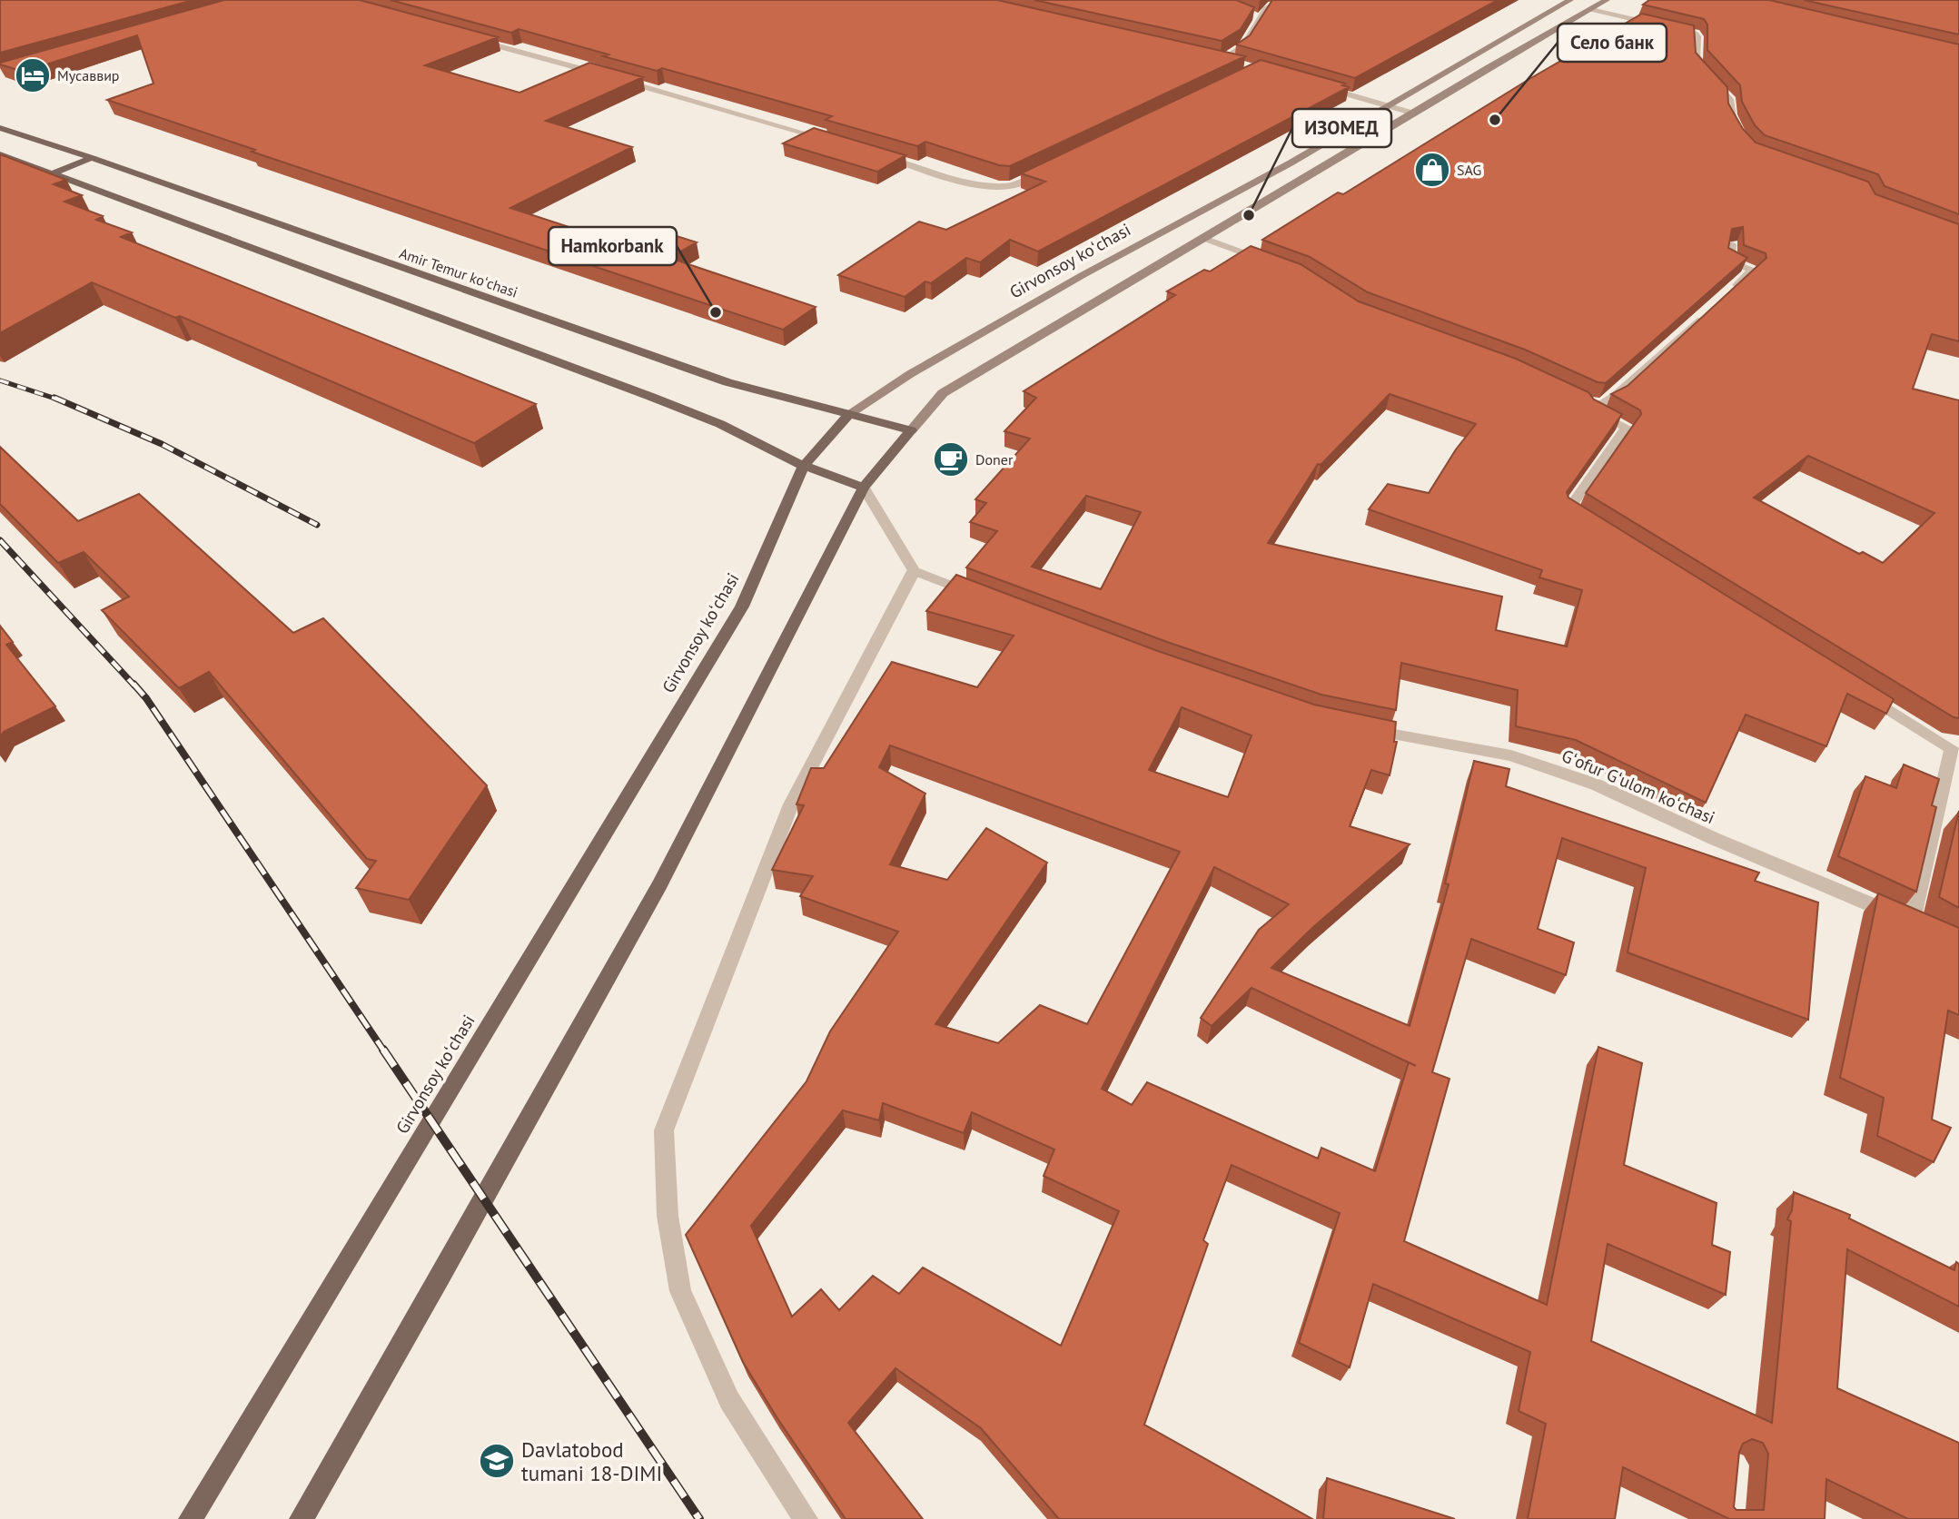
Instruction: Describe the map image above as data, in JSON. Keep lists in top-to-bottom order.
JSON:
{
  "streets": {
    "main road": ["Girvonsoy koʻchasi", "Amir Temur koʻchasi"],
    "street": ["Gʻofur Gʻulom koʻchasi"]
  },
  "crossings": [
    ["Girvonsoy koʻchasi", "Amir Temur koʻchasi"]
  ],
  "places": {
    "hotel": ["Мусаввир"],
    "other": ["Село банк", "ИЗОМЕД", "Hamkorbank"],
    "shop": ["SAG"],
    "cafe": ["Doner"],
    "school or university": ["Davlatobod tumani 18-DIMI"]
  }
}
